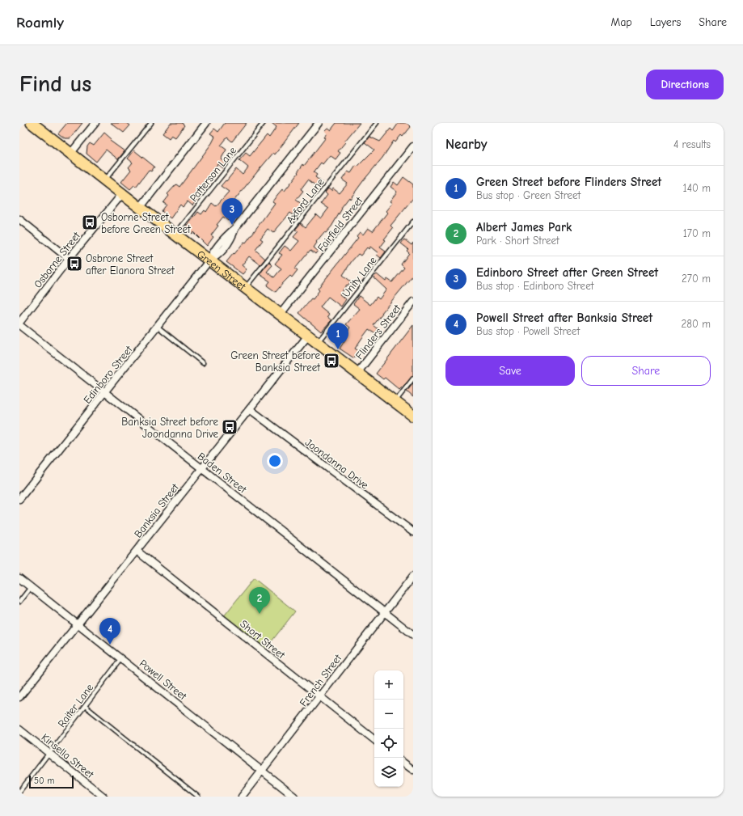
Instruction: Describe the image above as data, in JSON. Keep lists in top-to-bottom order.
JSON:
{
  "streets": {
    "main road": ["Green Street"],
    "street": [
      "Fairfield Street",
      "Osborne Street",
      "Flinders Street",
      "Edinboro Street",
      "Joondanna Drive",
      "Baden Street",
      "Banksia Street",
      "Short Street",
      "Powell Street",
      "French Street",
      "Kinsella Street"
    ],
    "lane": [
      "Patterson Lane",
      "Axford Lane",
      "Unity Lane",
      "Raiter Lane"
    ]
  },
  "crossings": [
    ["Patterson Lane", "Green Street"],
    ["Axford Lane", "Green Street"],
    ["Fairfield Street", "Green Street"],
    ["Osborne Street", "Green Street"],
    ["Osborne Street", "Baden Street"],
    ["Green Street", "Unity Lane"],
    ["Green Street", "Flinders Street"],
    ["Green Street", "Edinboro Street"],
    ["Green Street", "Banksia Street"],
    ["Edinboro Street", "Baden Street"],
    ["Joondanna Drive", "Banksia Street"],
    ["Baden Street", "Banksia Street"],
    ["Baden Street", "French Street"],
    ["Banksia Street", "Short Street"],
    ["Banksia Street", "Powell Street"],
    ["Short Street", "French Street"],
    ["Powell Street", "French Street"],
    ["Powell Street", "Raiter Lane"],
    ["Raiter Lane", "Kinsella Street"]
  ],
  "places": {
    "bus stop": [
      "Osborne Street before Green Street",
      "Osbrone Street after Elanora Street",
      "Green Street before Banksia Street",
      "Banksia Street before Joondanna Drive"
    ]
  },
  "scale_bar": "50 m",
  "page": {
    "header": "Roamly",
    "nav": ["Map", "Layers", "Share"],
    "buttons": [
      "Directions",
      ["Save", "Share"]
    ],
    "title": "Find us",
    "heading": ["Nearby", "4 results"],
    "list": [
      {
        "mark": "1",
        "name": "Green Street before Flinders Street",
        "note": "Bus stop · Green Street",
        "value": "140 m"
      },
      {
        "mark": "2",
        "name": "Albert James Park",
        "note": "Park · Short Street",
        "value": "170 m"
      },
      {
        "mark": "3",
        "name": "Edinboro Street after Green Street",
        "note": "Bus stop · Edinboro Street",
        "value": "270 m"
      },
      {
        "mark": "4",
        "name": "Powell Street after Banksia Street",
        "note": "Bus stop · Powell Street",
        "value": "280 m"
      }
    ],
    "pins": [
      "3",
      "1",
      "2",
      "4"
    ],
    "map_buttons": ["+", "−"],
    "scale": "50 m"
  }
}
